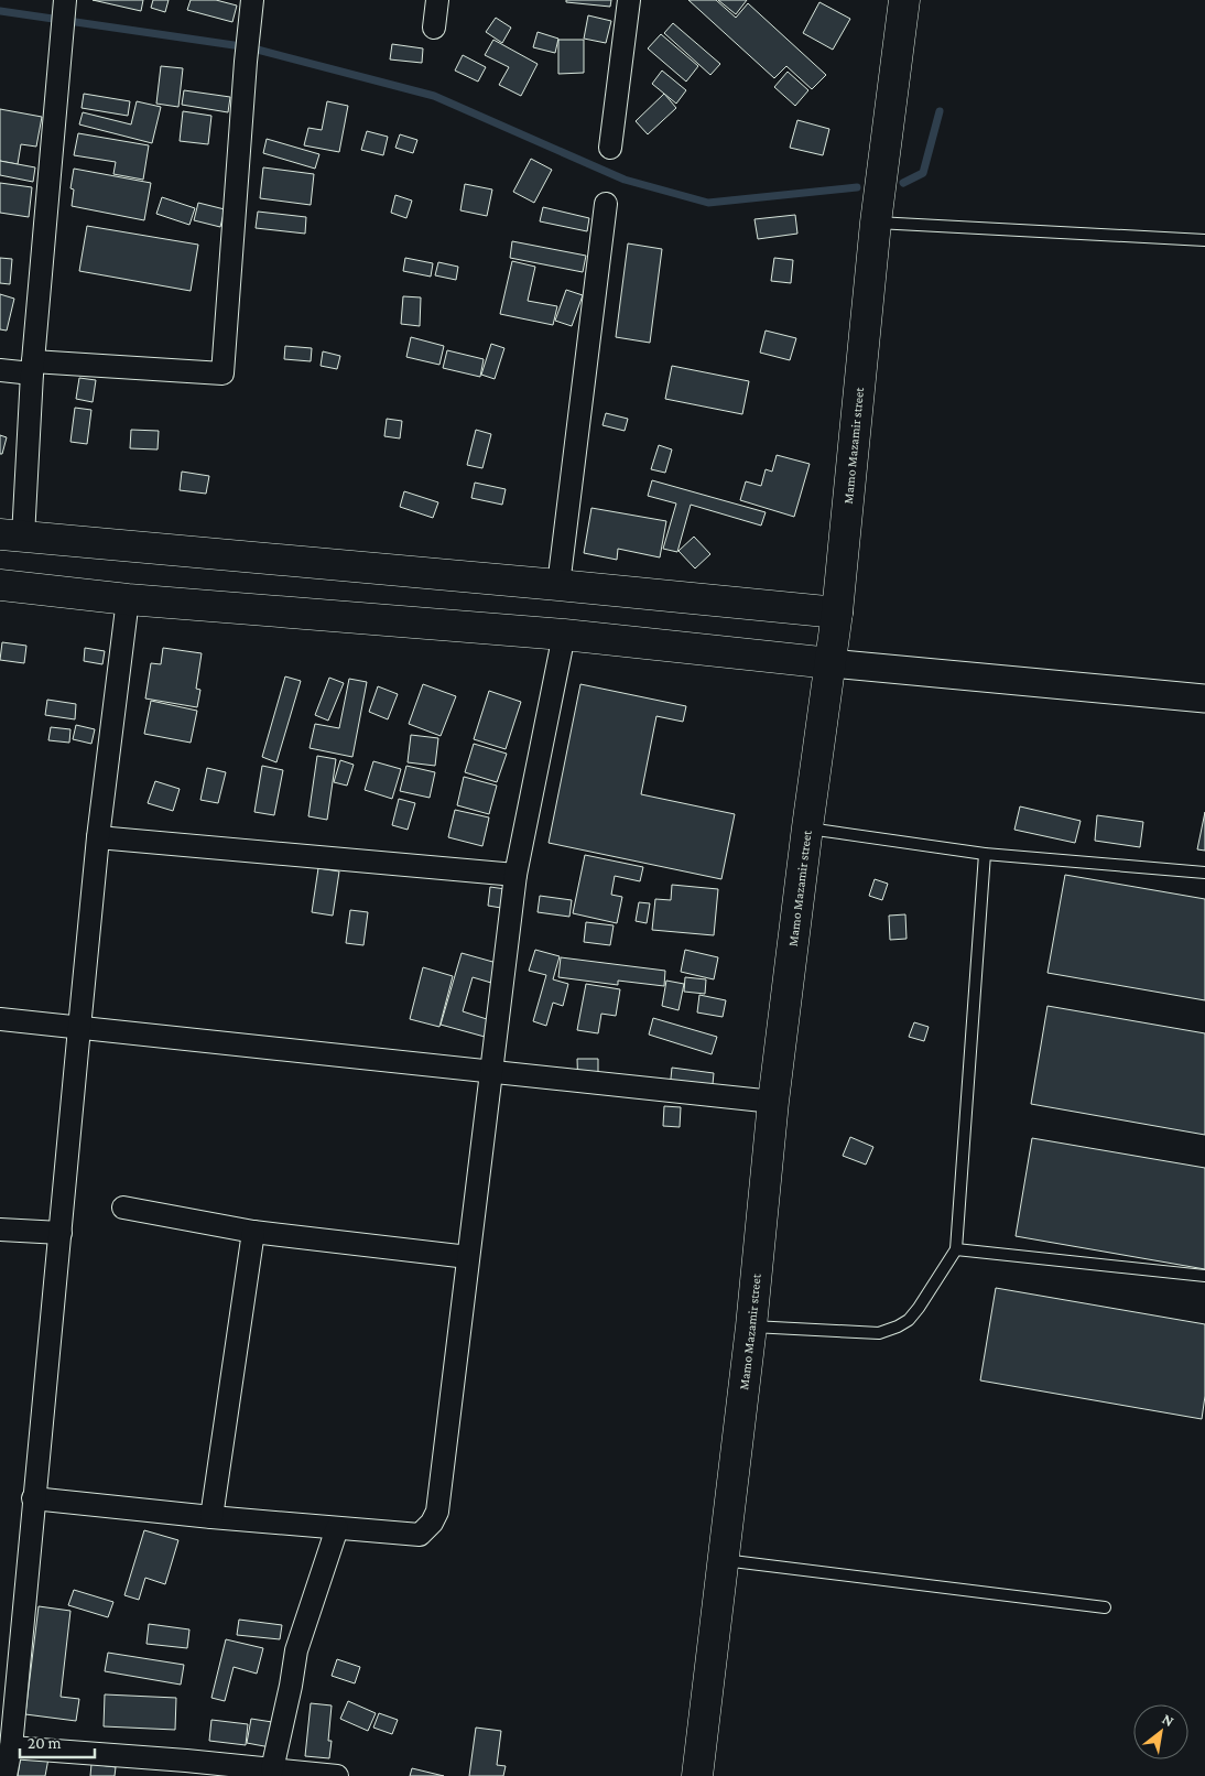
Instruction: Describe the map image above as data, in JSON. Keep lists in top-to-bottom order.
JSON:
{
  "streets": {
    "main road": ["Mamo Mazamir street"]
  },
  "scale_bar": "20 m",
  "north": "top right"
}
